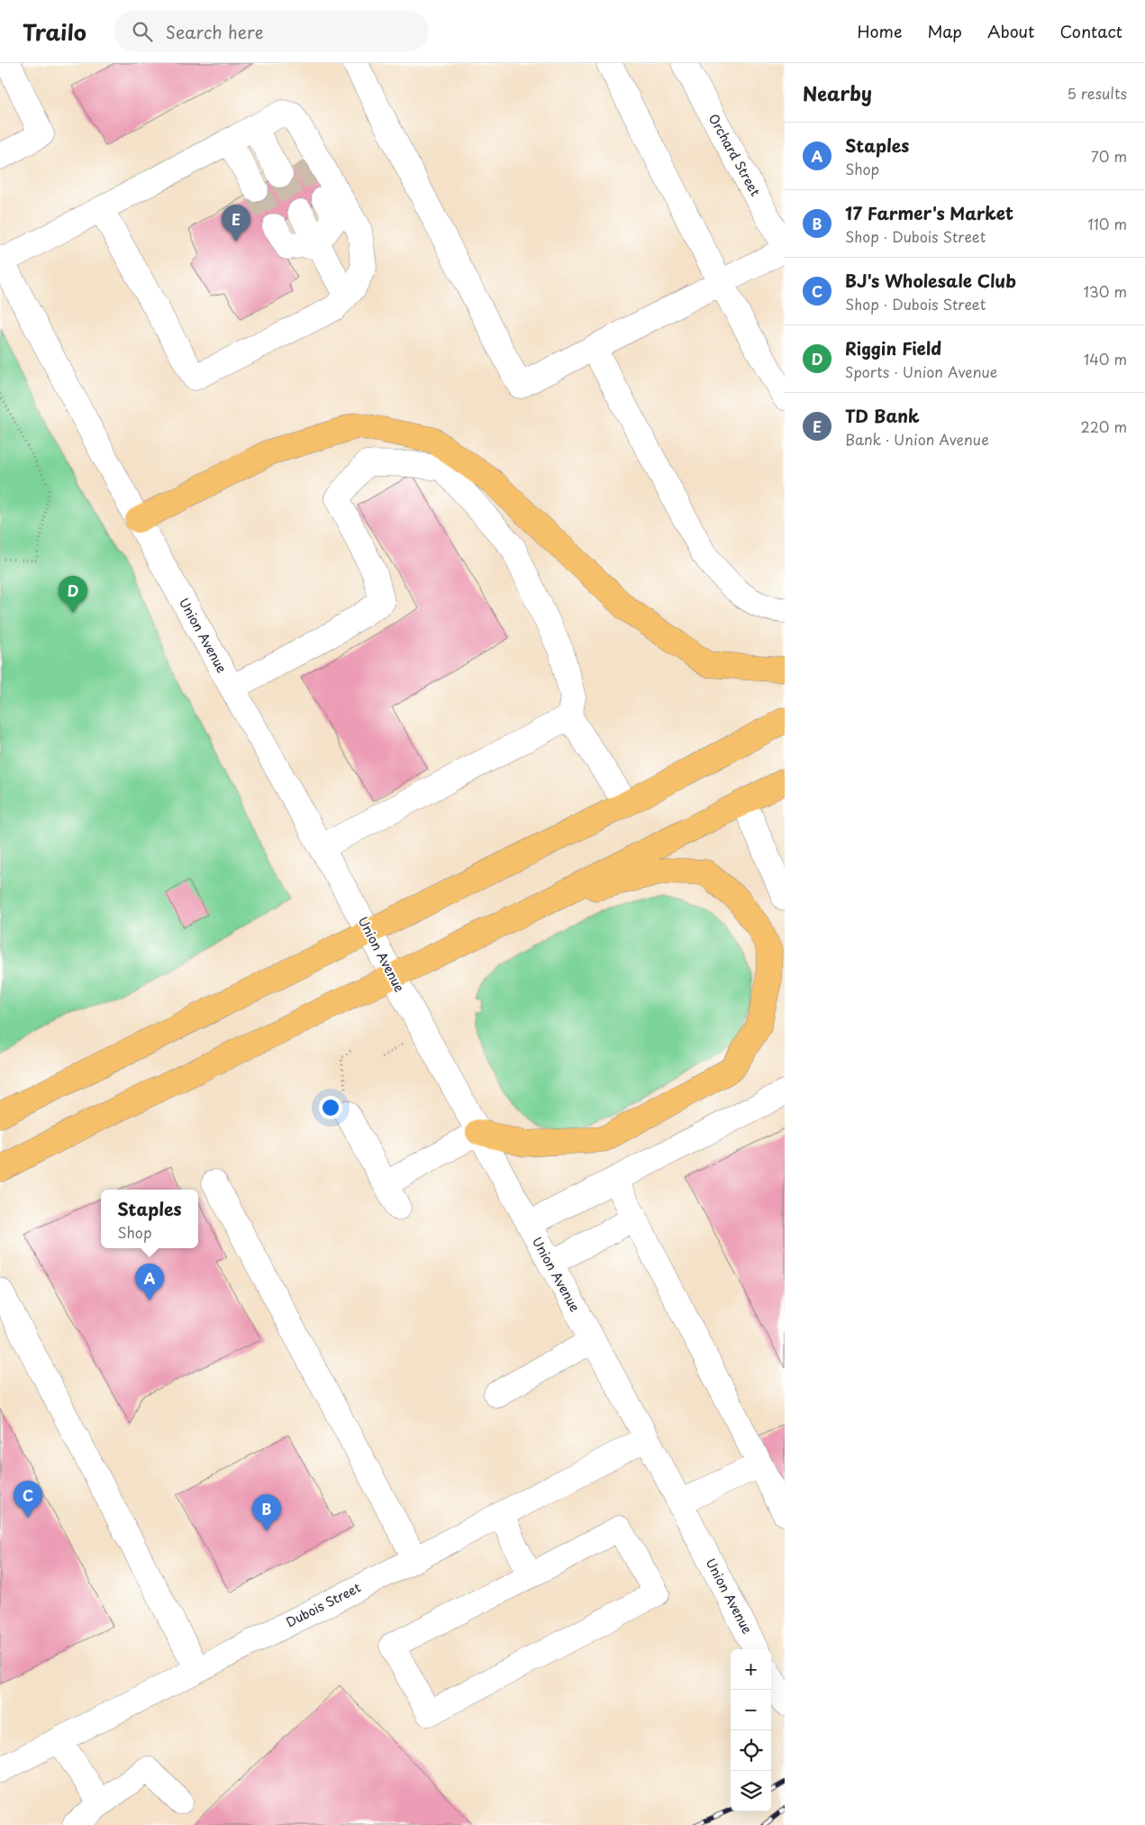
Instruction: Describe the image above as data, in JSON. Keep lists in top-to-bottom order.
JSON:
{
  "streets": {
    "street": ["Orchard Street", "Union Avenue", "Dubois Street"]
  },
  "crossings": [
    ["Union Avenue", "Dubois Street"]
  ],
  "page": {
    "header": "Trailo",
    "search": "Search here",
    "nav": [
      "Home",
      "Map",
      "About",
      "Contact"
    ],
    "heading": ["Nearby", "5 results"],
    "list": [
      {
        "mark": "A",
        "name": "Staples",
        "note": "Shop",
        "value": "70 m"
      },
      {
        "mark": "B",
        "name": "17 Farmer's Market",
        "note": "Shop · Dubois Street",
        "value": "110 m"
      },
      {
        "mark": "C",
        "name": "BJ's Wholesale Club",
        "note": "Shop · Dubois Street",
        "value": "130 m"
      },
      {
        "mark": "D",
        "name": "Riggin Field",
        "note": "Sports · Union Avenue",
        "value": "140 m"
      },
      {
        "mark": "E",
        "name": "TD Bank",
        "note": "Bank · Union Avenue",
        "value": "220 m"
      }
    ],
    "pins": [
      "E",
      "D",
      "A",
      "C",
      "B"
    ],
    "popup": ["Staples", "Shop"],
    "map_buttons": ["+", "−"]
  }
}
